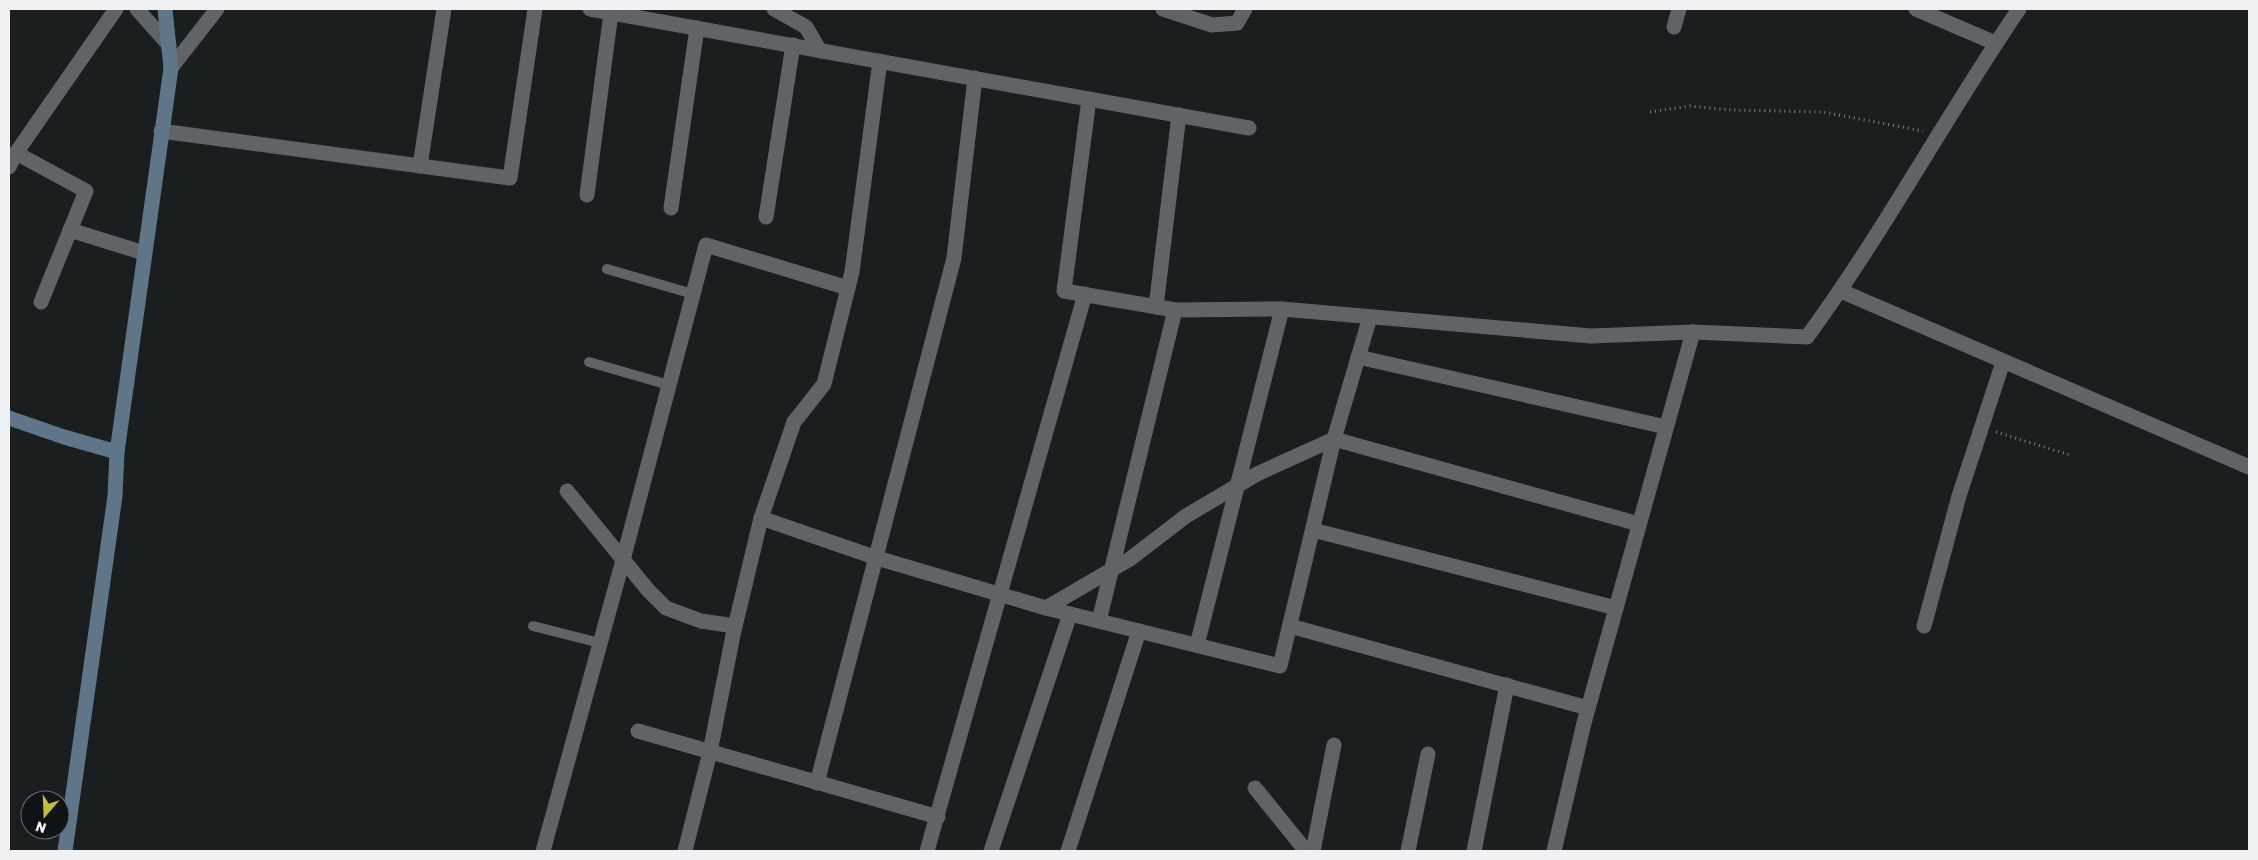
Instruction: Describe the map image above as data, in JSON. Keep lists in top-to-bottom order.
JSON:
{
  "north": "bottom"
}
